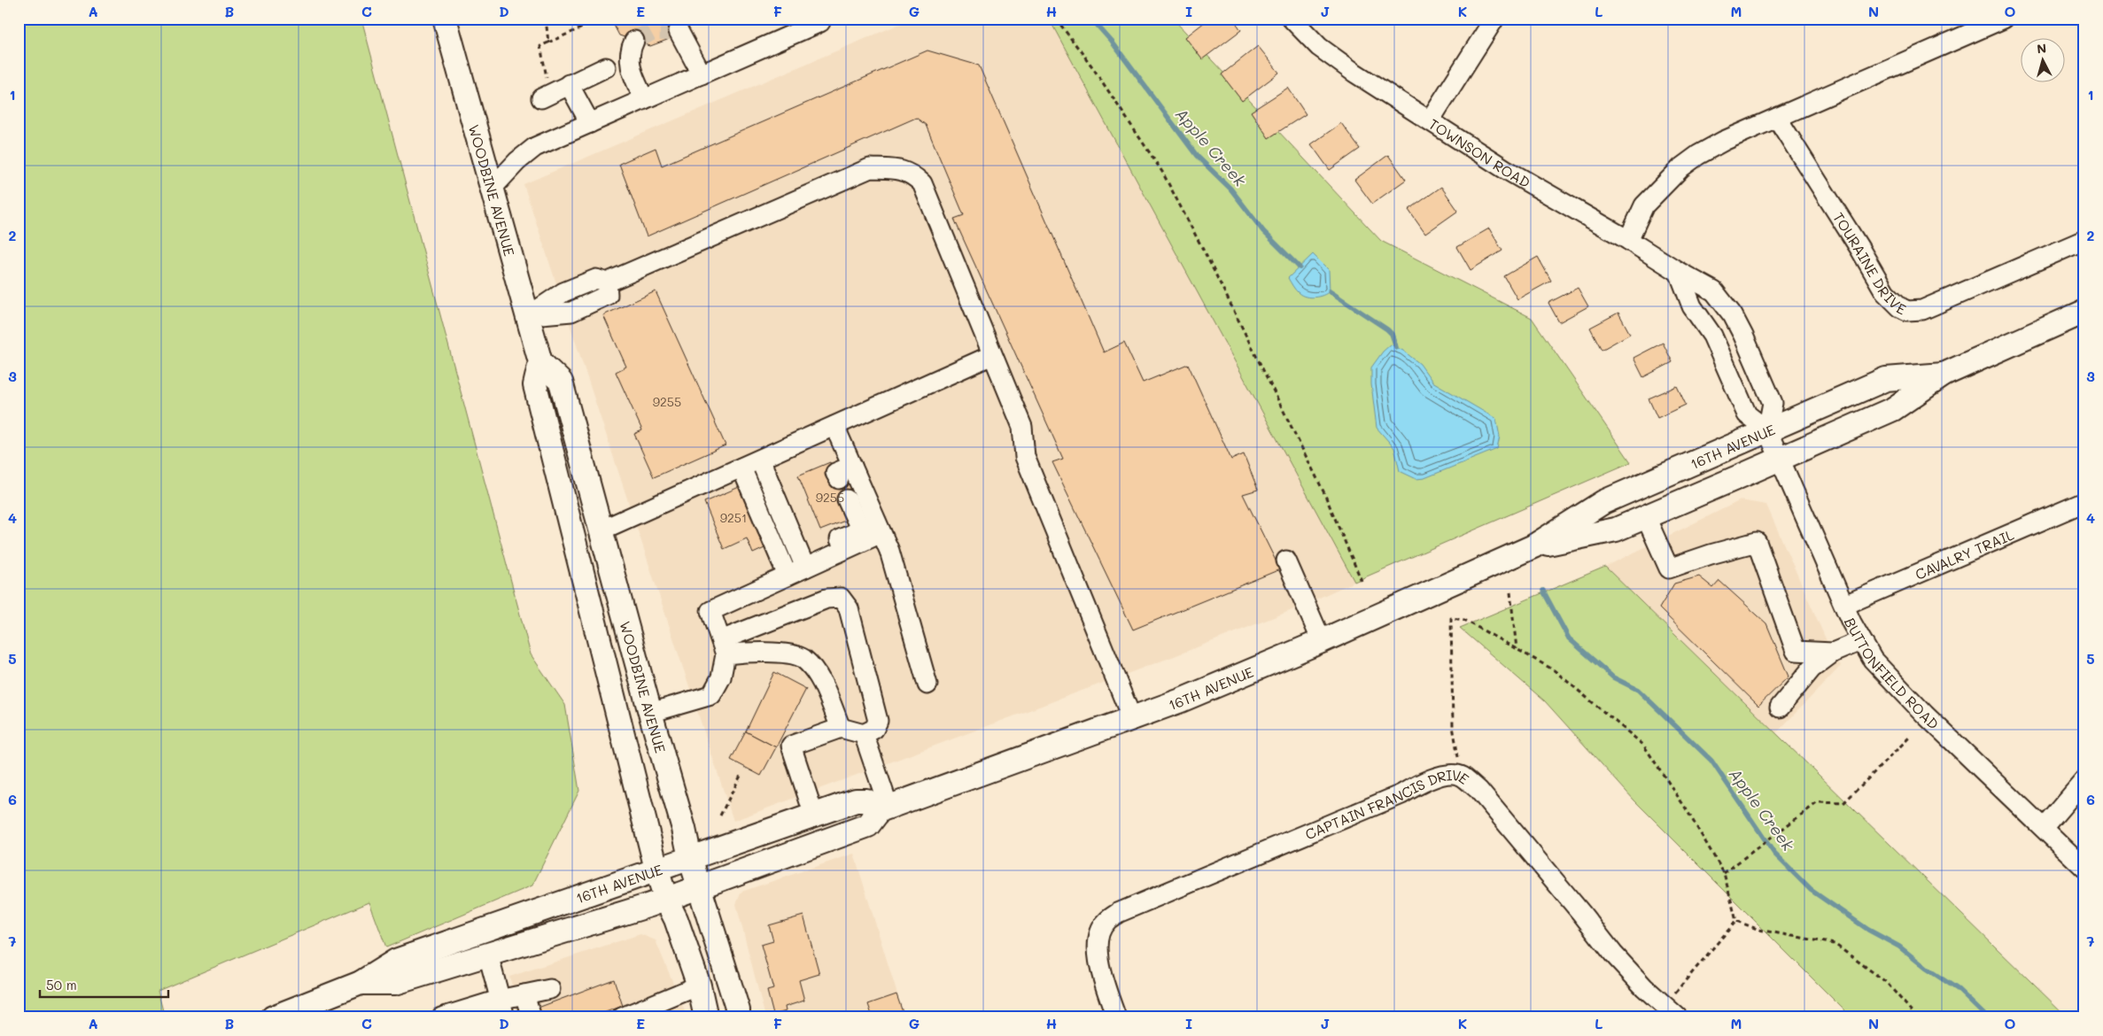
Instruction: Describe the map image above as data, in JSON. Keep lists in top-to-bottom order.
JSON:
{
  "streets": {
    "main road": ["WOODBINE AVENUE", "16TH AVENUE"],
    "street": [
      "TOWNSON ROAD",
      "TOURAINE DRIVE",
      "CAVALRY TRAIL",
      "BUTTONFIELD ROAD",
      "CAPTAIN FRANCIS DRIVE"
    ]
  },
  "crossings": [
    ["TOWNSON ROAD", "16TH AVENUE"],
    ["TOWNSON ROAD", "BUTTONFIELD ROAD"],
    ["WOODBINE AVENUE", "16TH AVENUE"],
    ["16TH AVENUE", "BUTTONFIELD ROAD"],
    ["CAVALRY TRAIL", "BUTTONFIELD ROAD"]
  ],
  "water": ["Apple Creek"],
  "house_numbers": ["9255", "9255", "9251"],
  "scale_bar": "50 m",
  "north": "top",
  "grid": {
    "columns": [
      "A",
      "B",
      "C",
      "D",
      "E",
      "F",
      "G",
      "H",
      "I",
      "J",
      "K",
      "L",
      "M",
      "N",
      "O"
    ],
    "rows": [
      "1",
      "2",
      "3",
      "4",
      "5",
      "6",
      "7"
    ]
  }
}
